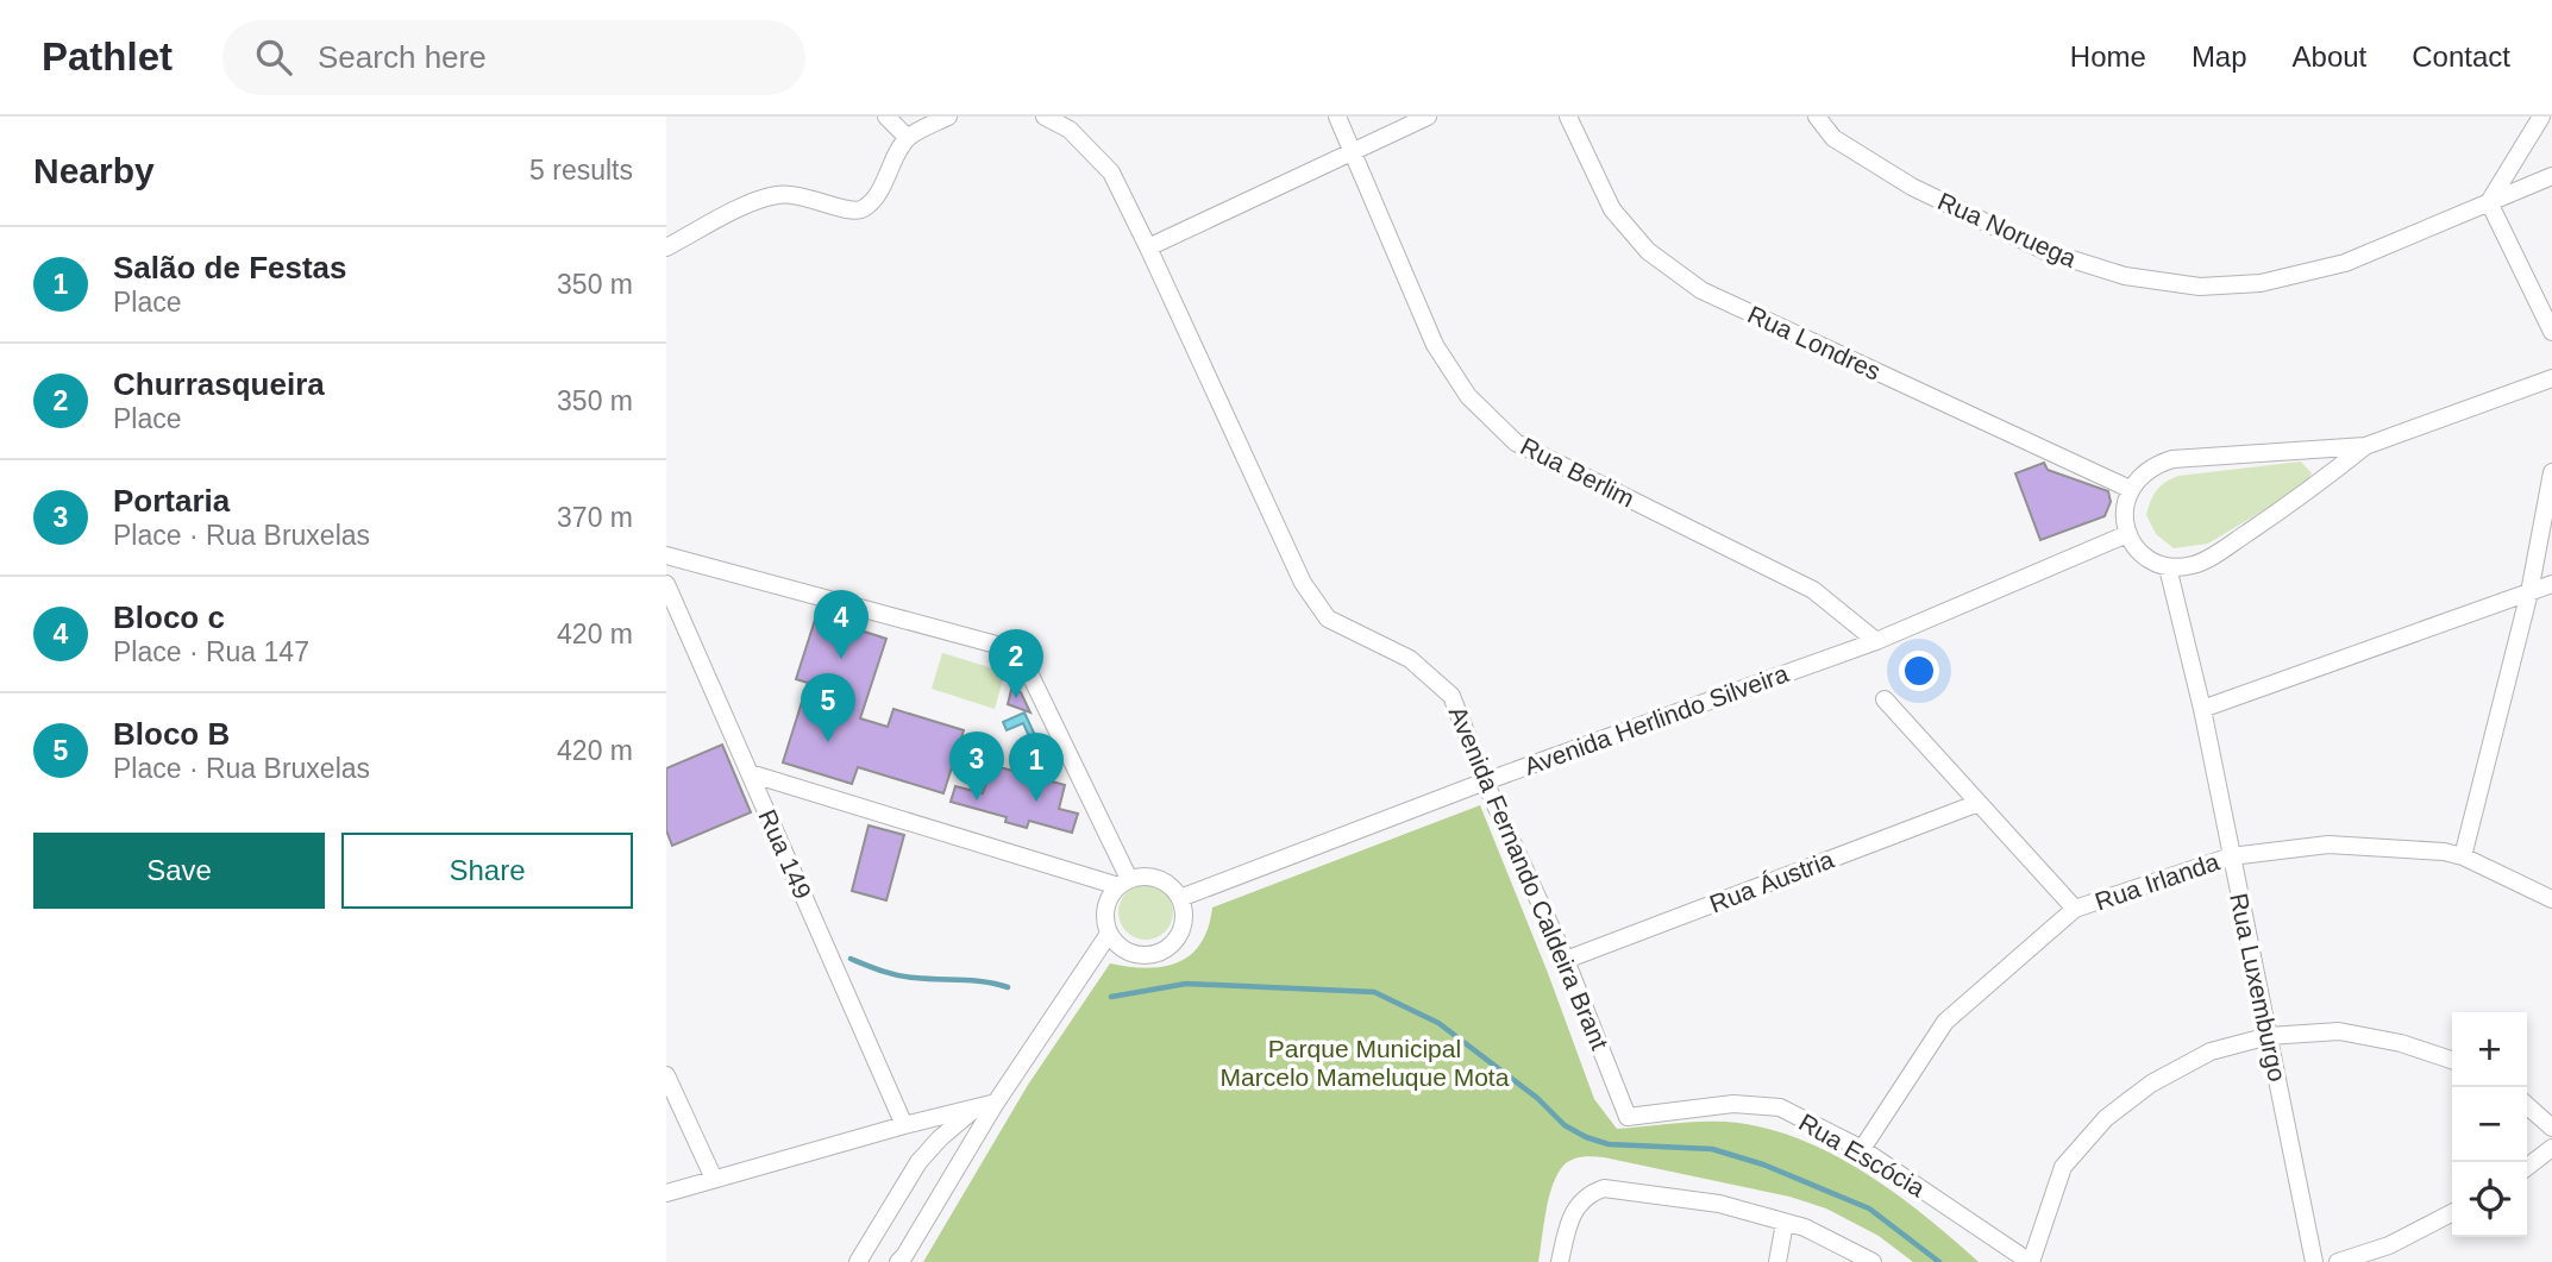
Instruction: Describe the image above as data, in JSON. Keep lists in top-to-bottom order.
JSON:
{
  "streets": {
    "street": [
      "Rua Noruega",
      "Rua Londres",
      "Rua Berlim",
      "Avenida Herlindo Silveira",
      "Rua 149",
      "Avenida Fernando Caldeira Brant",
      "Rua Áustria",
      "Rua Irlanda",
      "Rua Luxemburgo",
      "Rua Escócia"
    ]
  },
  "crossings": [
    ["Rua Berlim", "Avenida Herlindo Silveira"],
    ["Avenida Herlindo Silveira", "Avenida Fernando Caldeira Brant"],
    ["Avenida Fernando Caldeira Brant", "Rua Áustria"],
    ["Avenida Fernando Caldeira Brant", "Rua Escócia"],
    ["Rua Irlanda", "Rua Luxemburgo"],
    ["Rua Irlanda", "Rua Escócia"]
  ],
  "parks": ["Parque Municipal Marcelo Mameluque Mota"],
  "page": {
    "header": "Pathlet",
    "search": "Search here",
    "nav": [
      "Home",
      "Map",
      "About",
      "Contact"
    ],
    "heading": ["Nearby", "5 results"],
    "list": [
      {
        "mark": "1",
        "name": "Salão de Festas",
        "note": "Place",
        "value": "350 m"
      },
      {
        "mark": "2",
        "name": "Churrasqueira",
        "note": "Place",
        "value": "350 m"
      },
      {
        "mark": "3",
        "name": "Portaria",
        "note": "Place · Rua Bruxelas",
        "value": "370 m"
      },
      {
        "mark": "4",
        "name": "Bloco c",
        "note": "Place · Rua 147",
        "value": "420 m"
      },
      {
        "mark": "5",
        "name": "Bloco B",
        "note": "Place · Rua Bruxelas",
        "value": "420 m"
      }
    ],
    "pins": [
      "4",
      "2",
      "5",
      "3",
      "1"
    ],
    "buttons": ["Save", "Share"],
    "map_buttons": ["+", "−"]
  }
}
